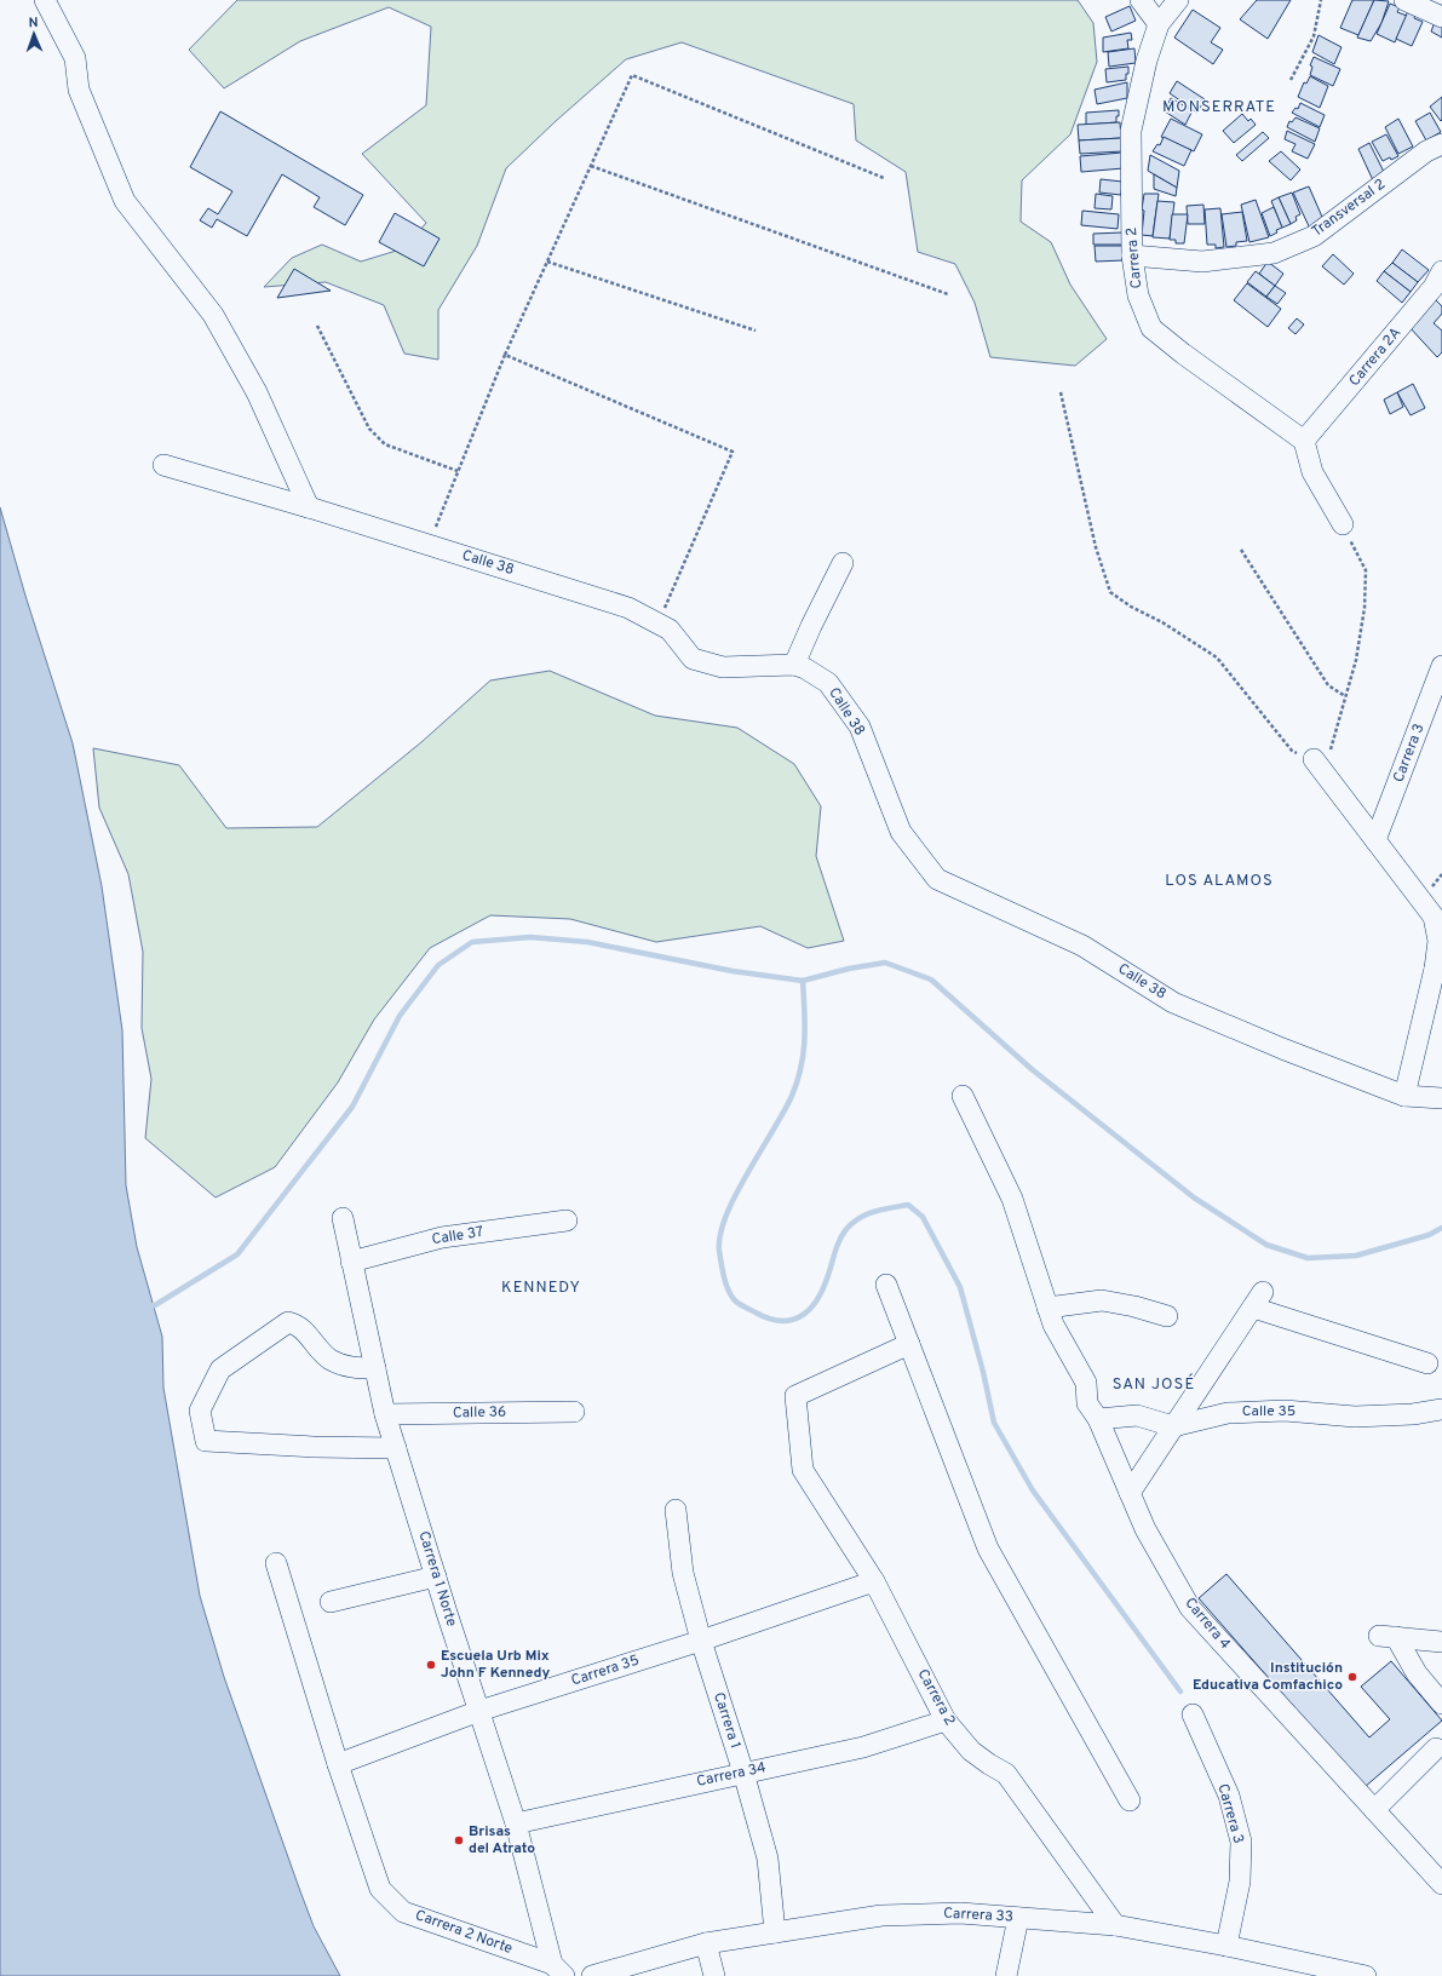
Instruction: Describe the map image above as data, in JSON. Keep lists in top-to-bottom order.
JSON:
{
  "streets": {
    "street": [
      "Transversal 2",
      "Carrera 2",
      "Carrera 2A",
      "Calle 38",
      "Carrera 3",
      "Calle 37",
      "Calle 35",
      "Calle 36",
      "Carrera 1 Norte",
      "Carrera 4",
      "Carrera 35",
      "Carrera 1",
      "Carrera 34",
      "Carrera 33",
      "Carrera 2 Norte"
    ]
  },
  "crossings": [
    ["Transversal 2", "Carrera 2"],
    ["Carrera 2", "Carrera 2A"],
    ["Carrera 2", "Carrera 35"],
    ["Carrera 2", "Carrera 34"],
    ["Carrera 2", "Carrera 33"],
    ["Carrera 3", "Carrera 33"],
    ["Calle 37", "Carrera 1 Norte"],
    ["Calle 36", "Carrera 1 Norte"],
    ["Carrera 1 Norte", "Carrera 35"],
    ["Carrera 1 Norte", "Carrera 34"],
    ["Carrera 1 Norte", "Carrera 2 Norte"],
    ["Carrera 35", "Carrera 1"],
    ["Carrera 35", "Carrera 2 Norte"],
    ["Carrera 1", "Carrera 34"],
    ["Carrera 1", "Carrera 33"]
  ],
  "districts": [
    "MONSERRATE",
    "LOS ALAMOS",
    "KENNEDY",
    "SAN JOSÉ"
  ],
  "places": ["Escuela Urb Mix John F Kennedy", "Institución Educativa Comfachico", "Brisas del Atrato"],
  "north": "top"
}
